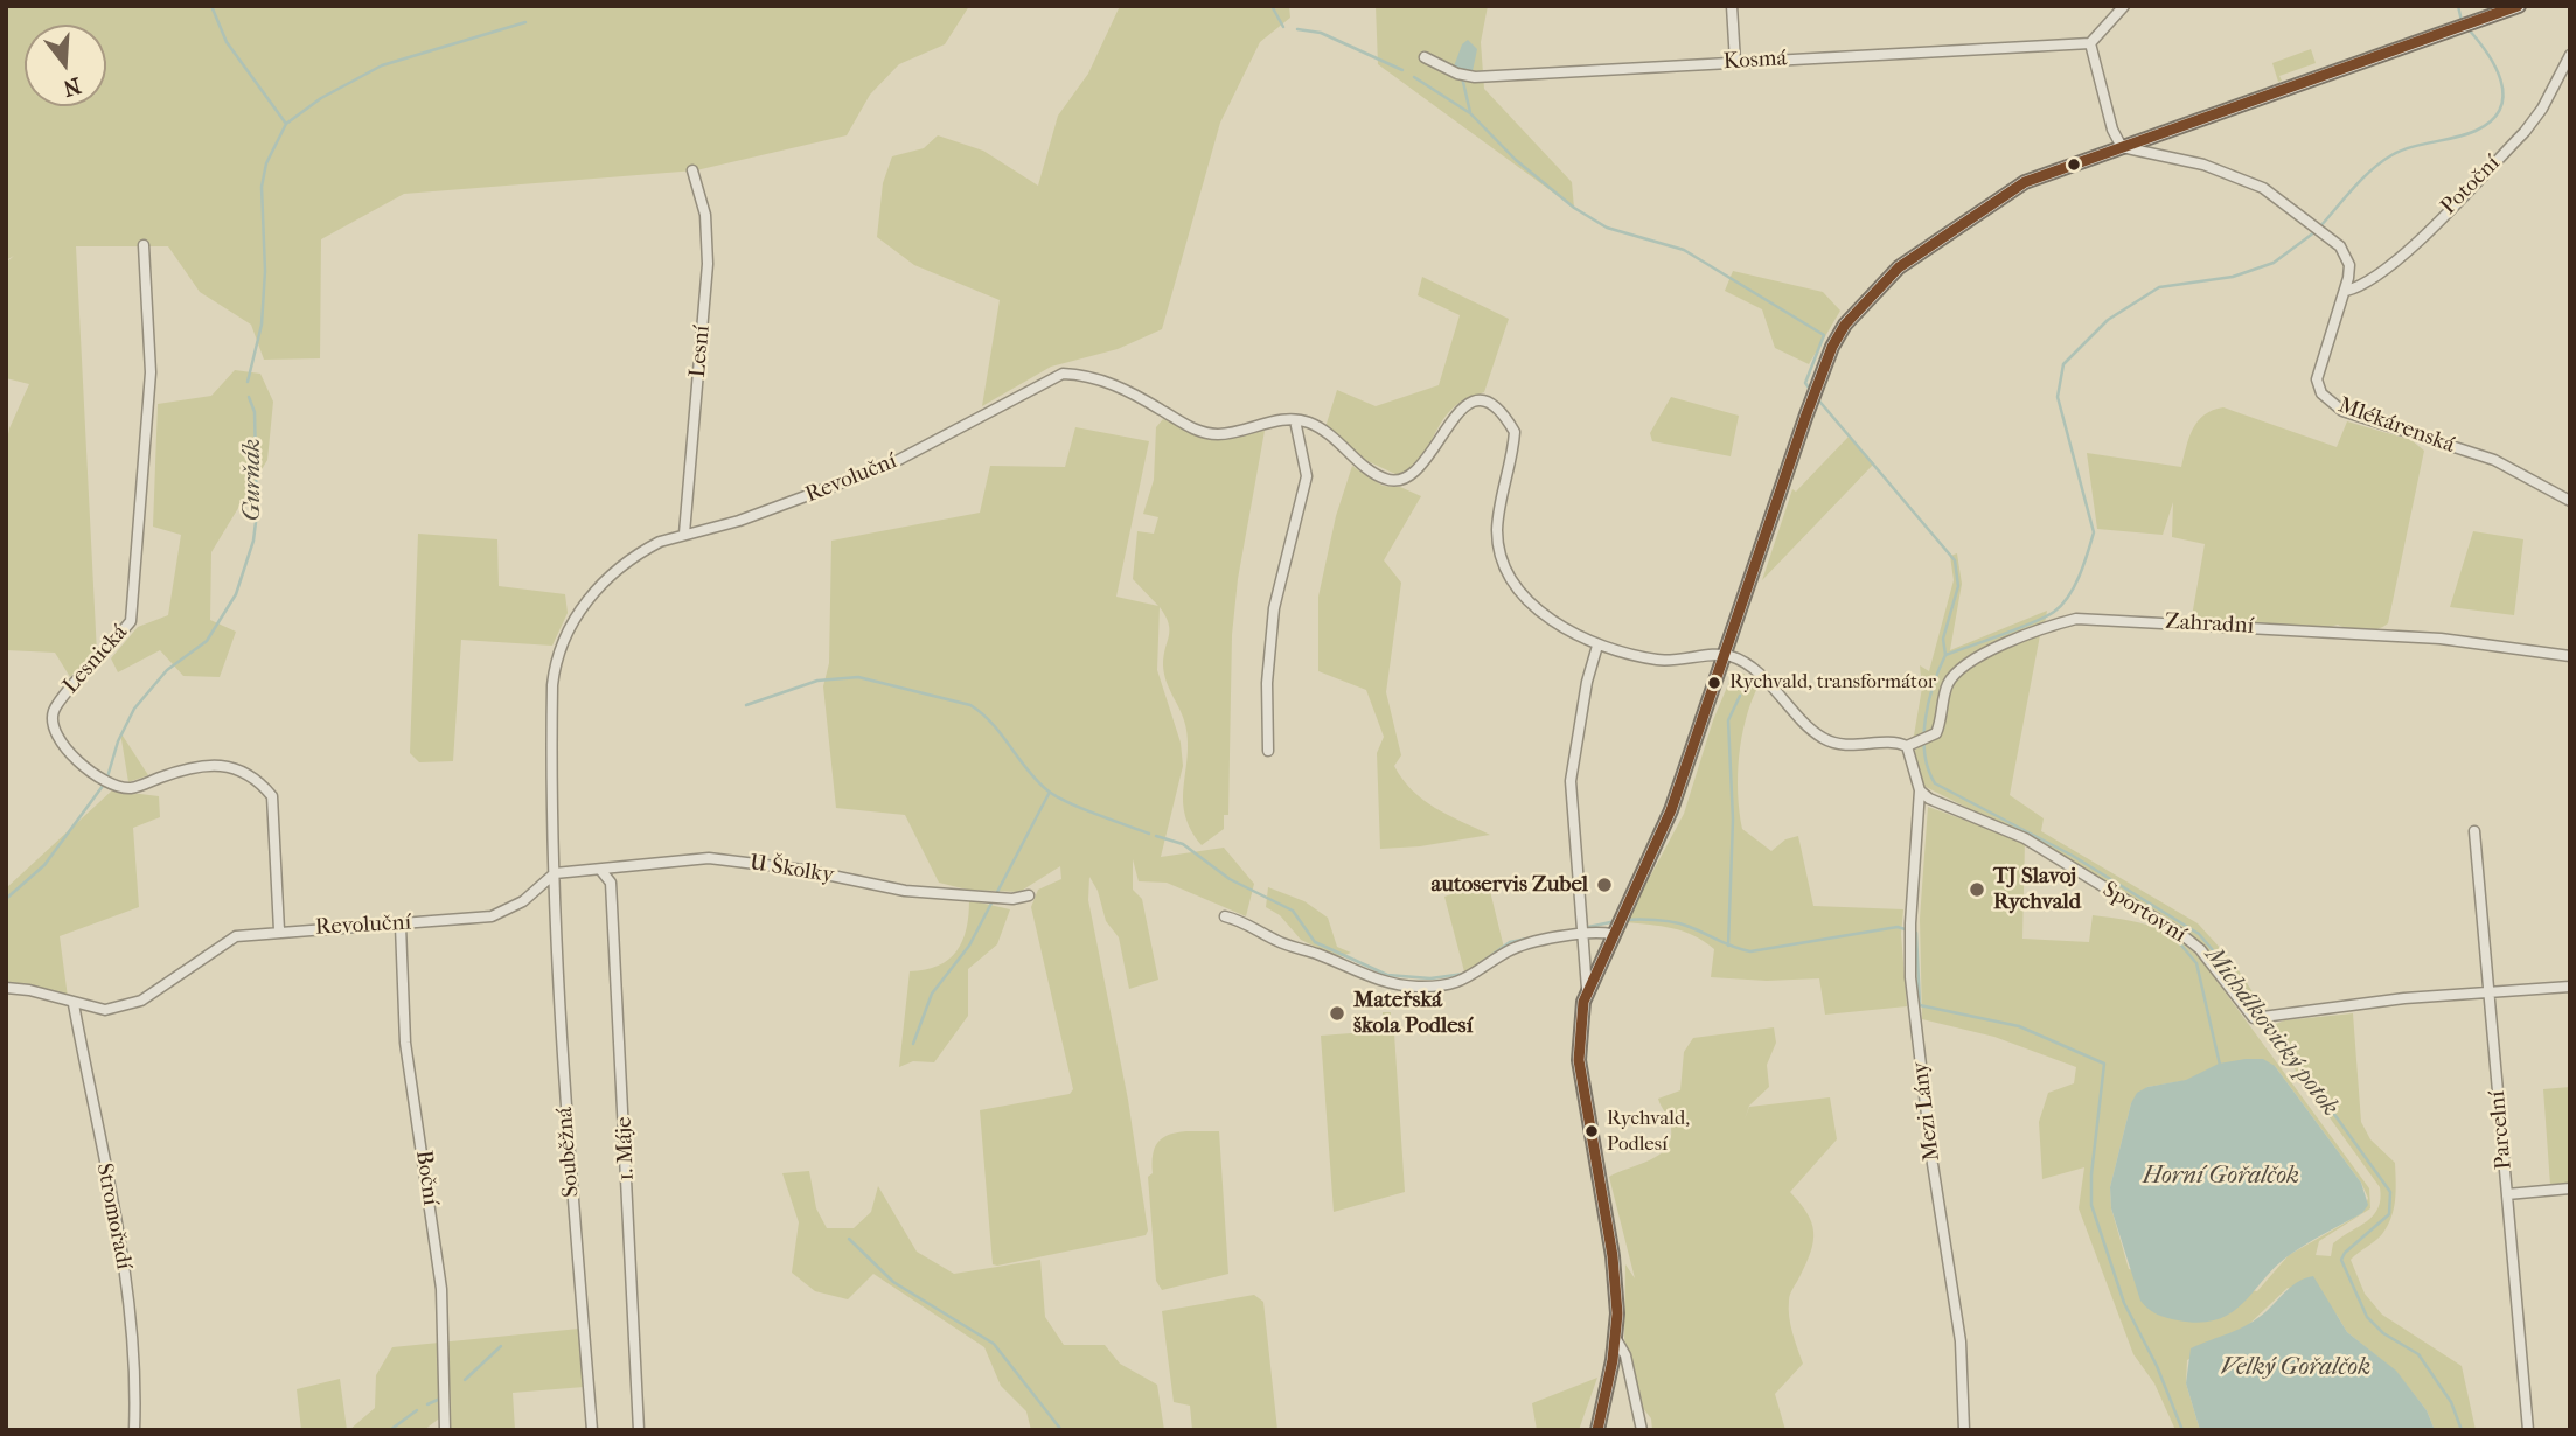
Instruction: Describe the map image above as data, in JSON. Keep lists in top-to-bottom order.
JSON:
{
  "streets": {
    "street": [
      "Kosmá",
      "Potoční",
      "Lesní",
      "Mlékárenská",
      "Revoluční",
      "Zahradní",
      "Lesnická",
      "U Školky",
      "Sportovní",
      "Mezi Lány",
      "Parcelní",
      "1. Máje",
      "Souběžná",
      "Boční",
      "Stromořadí"
    ]
  },
  "crossings": [
    ["Potoční", "Mlékárenská"],
    ["Lesní", "Revoluční"],
    ["Revoluční", "Lesnická"],
    ["Revoluční", "U Školky"],
    ["Revoluční", "Souběžná"],
    ["Revoluční", "Boční"],
    ["Revoluční", "Stromořadí"],
    ["U Školky", "1. Máje"],
    ["U Školky", "Souběžná"],
    ["Sportovní", "Mezi Lány"],
    ["Sportovní", "Parcelní"]
  ],
  "water": [
    "Gurňák",
    "Michálkovický potok",
    "Horní Gořalčok",
    "Velký Gořalčok"
  ],
  "places": [
    "Rychvald, transformátor",
    "autoservis Zubel",
    "TJ Slavoj Rychvald",
    "Mateřská škola Podlesí",
    "Rychvald, Podlesí"
  ],
  "north": "bottom"
}
